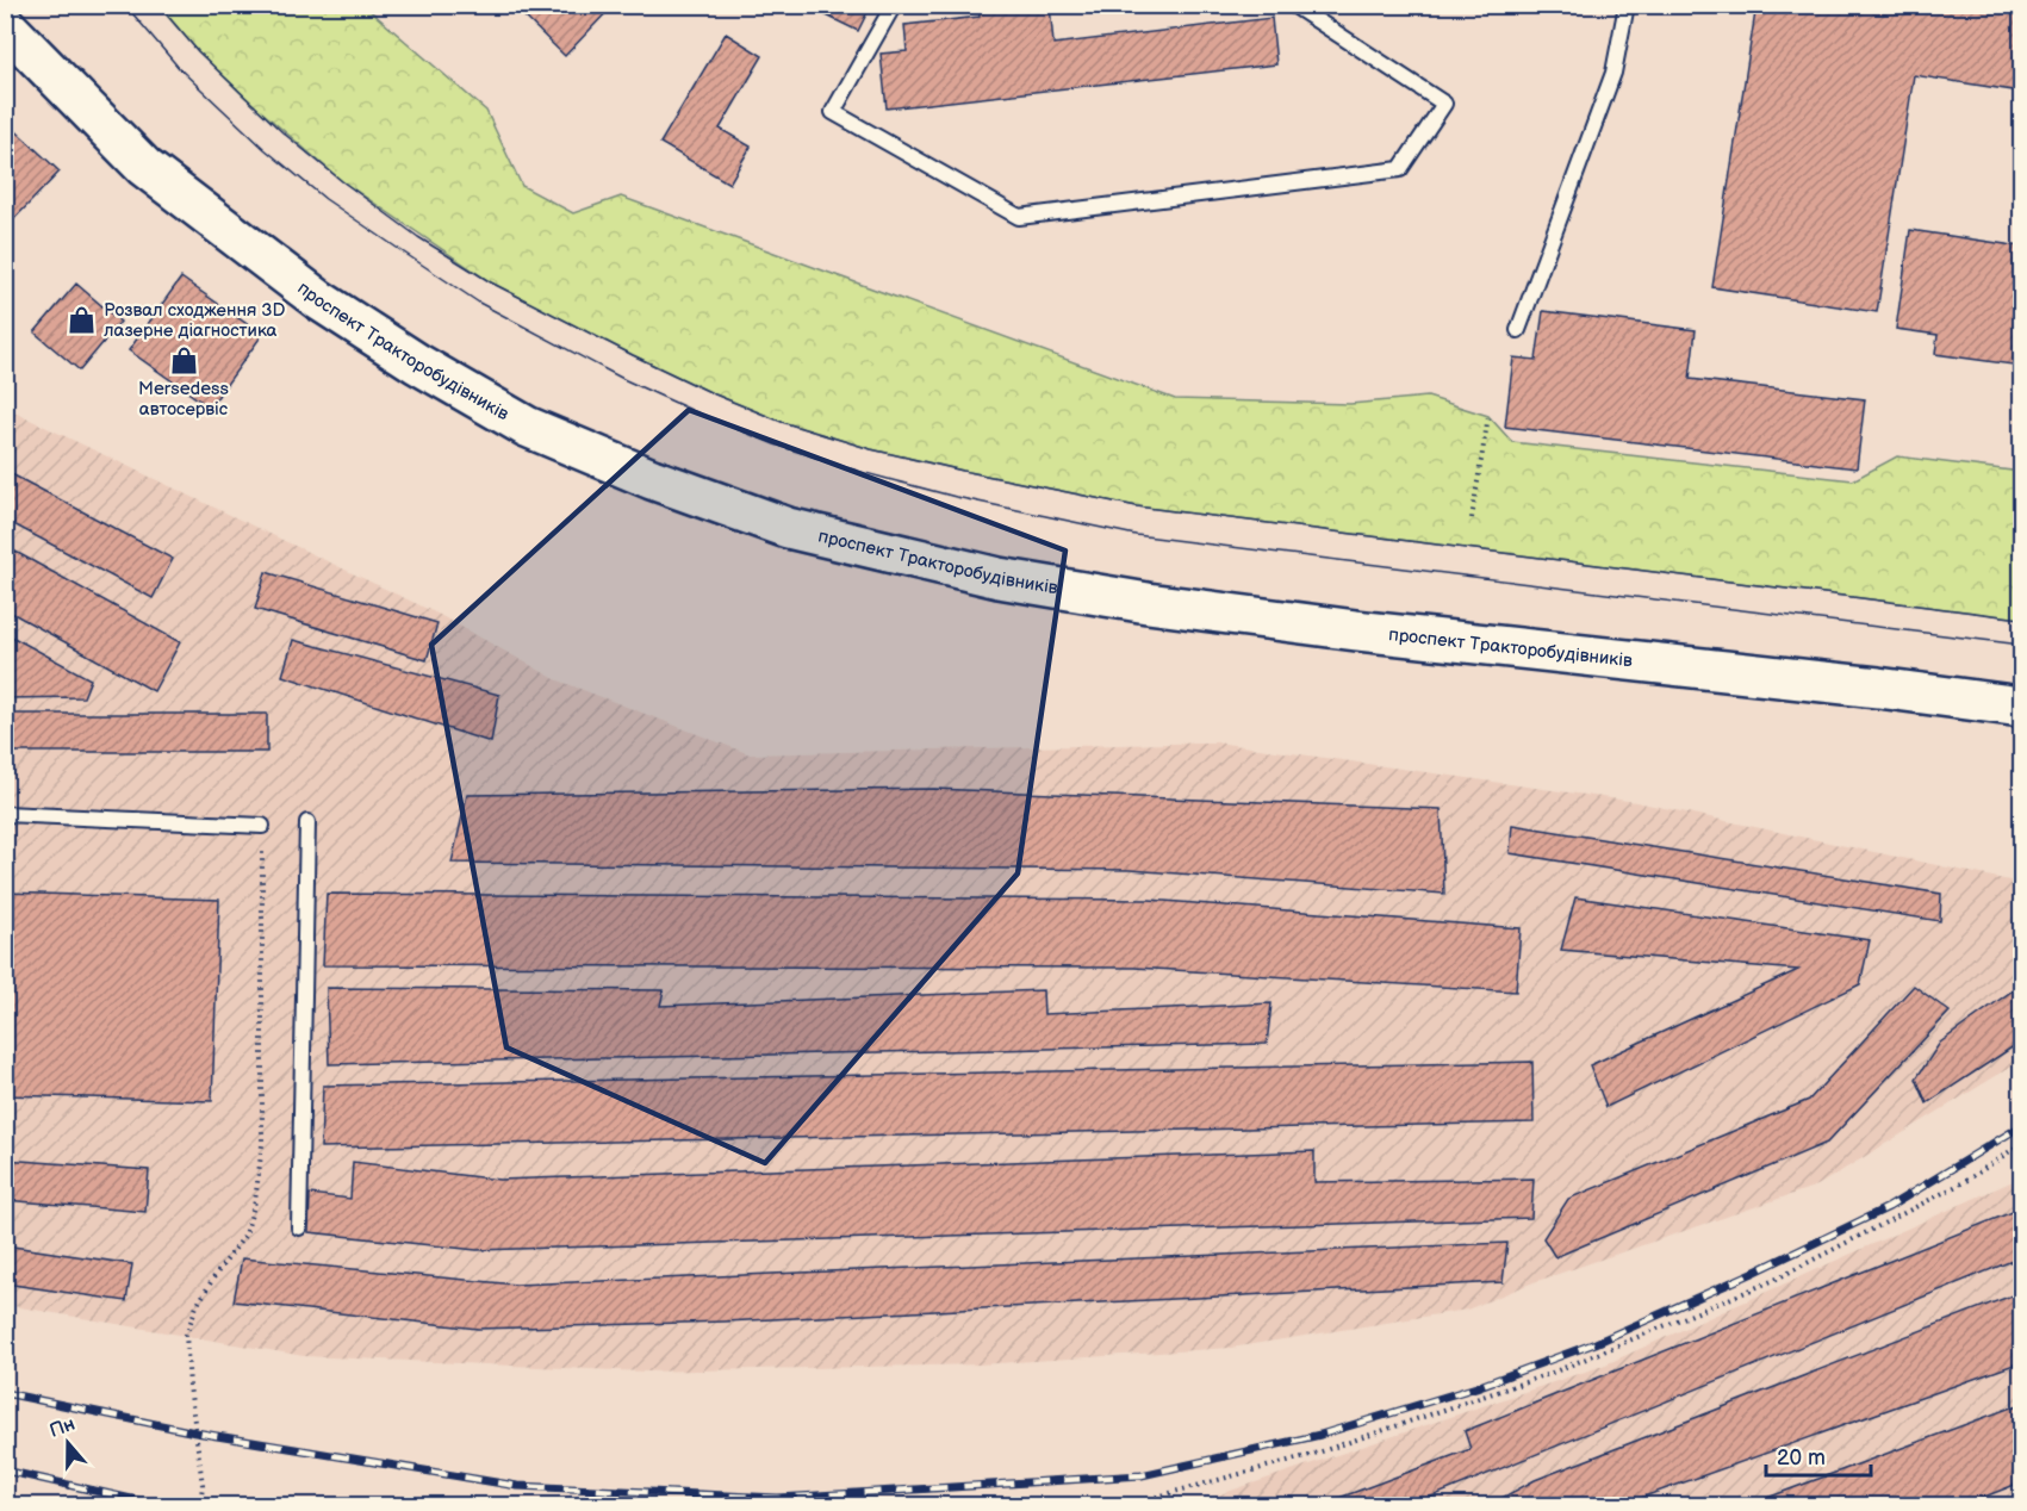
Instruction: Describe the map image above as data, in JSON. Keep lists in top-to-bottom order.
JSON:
{
  "streets": {
    "main road": ["проспект Тракторобудівників"]
  },
  "places": {
    "shop": ["Розвал сходження 3D лазерне діагностика", "Mersedess автосервіс"]
  },
  "scale_bar": "20 m",
  "north": "top"
}
